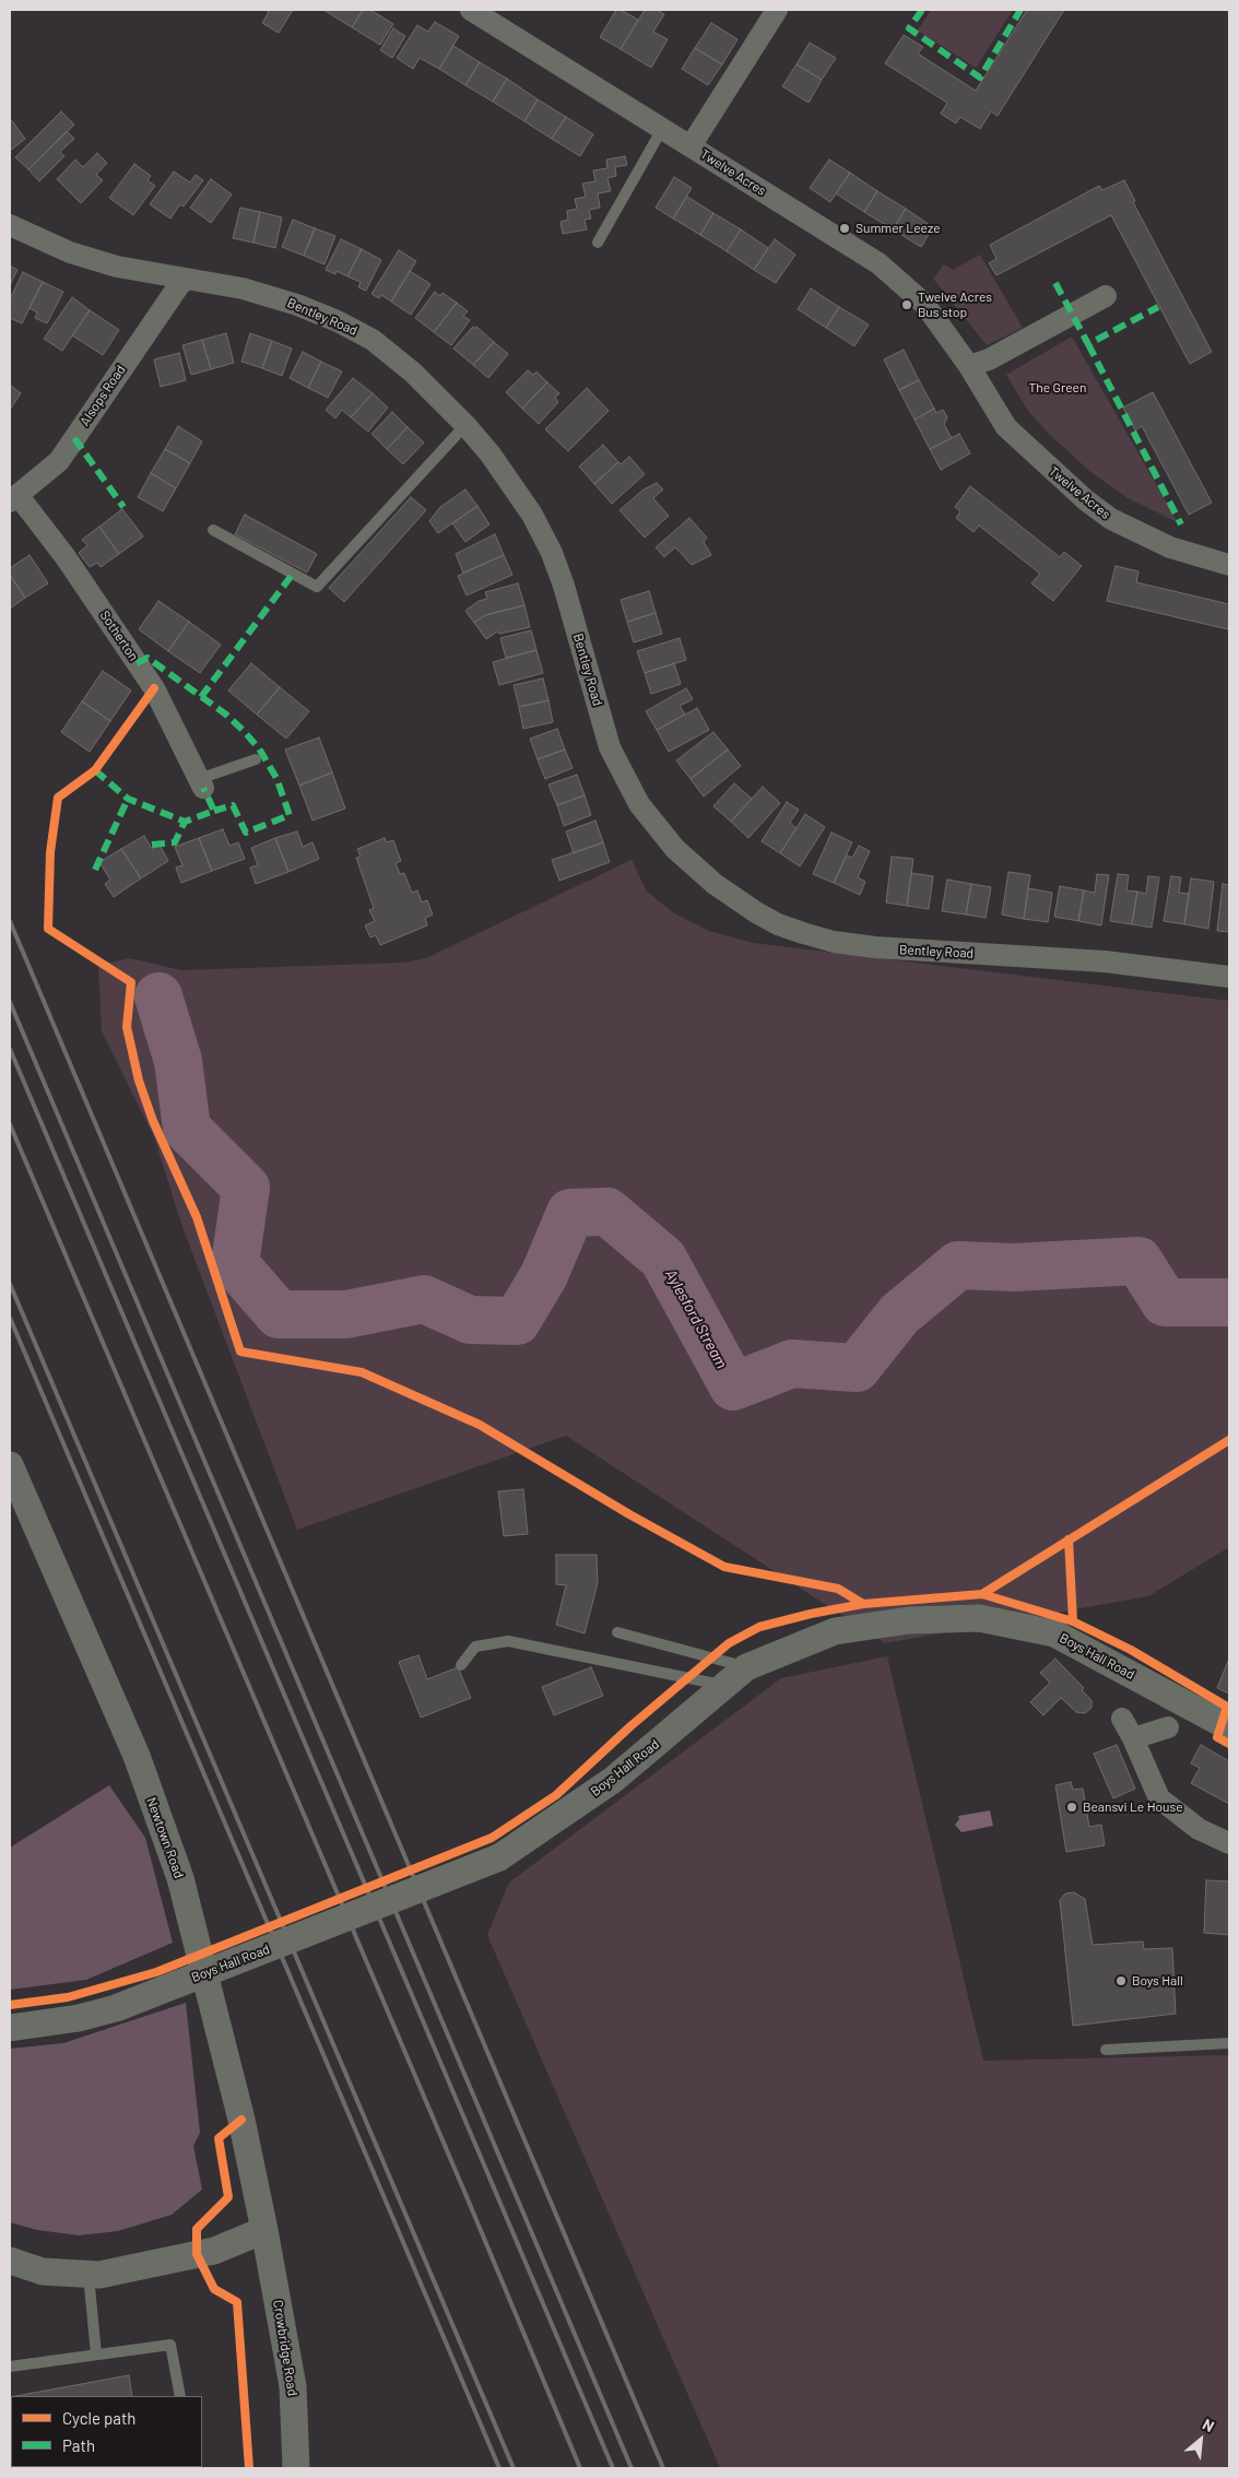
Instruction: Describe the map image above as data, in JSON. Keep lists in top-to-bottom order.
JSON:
{
  "streets": {
    "street": [
      "Twelve Acres",
      "Bentley Road",
      "Alsops Road",
      "Sotherton",
      "Boys Hall Road",
      "Newtown Road",
      "Crowbridge Road"
    ]
  },
  "crossings": [
    ["Bentley Road", "Alsops Road"],
    ["Alsops Road", "Sotherton"],
    ["Newtown Road", "Crowbridge Road"]
  ],
  "water": ["Aylesford Stream"],
  "parks": ["The Green"],
  "places": [
    "Summer Leeze",
    "Twelve Acres Bus stop",
    "Beansvi Le House",
    "Boys Hall"
  ],
  "legend": ["Cycle path", "Path"],
  "north": "top right"
}
